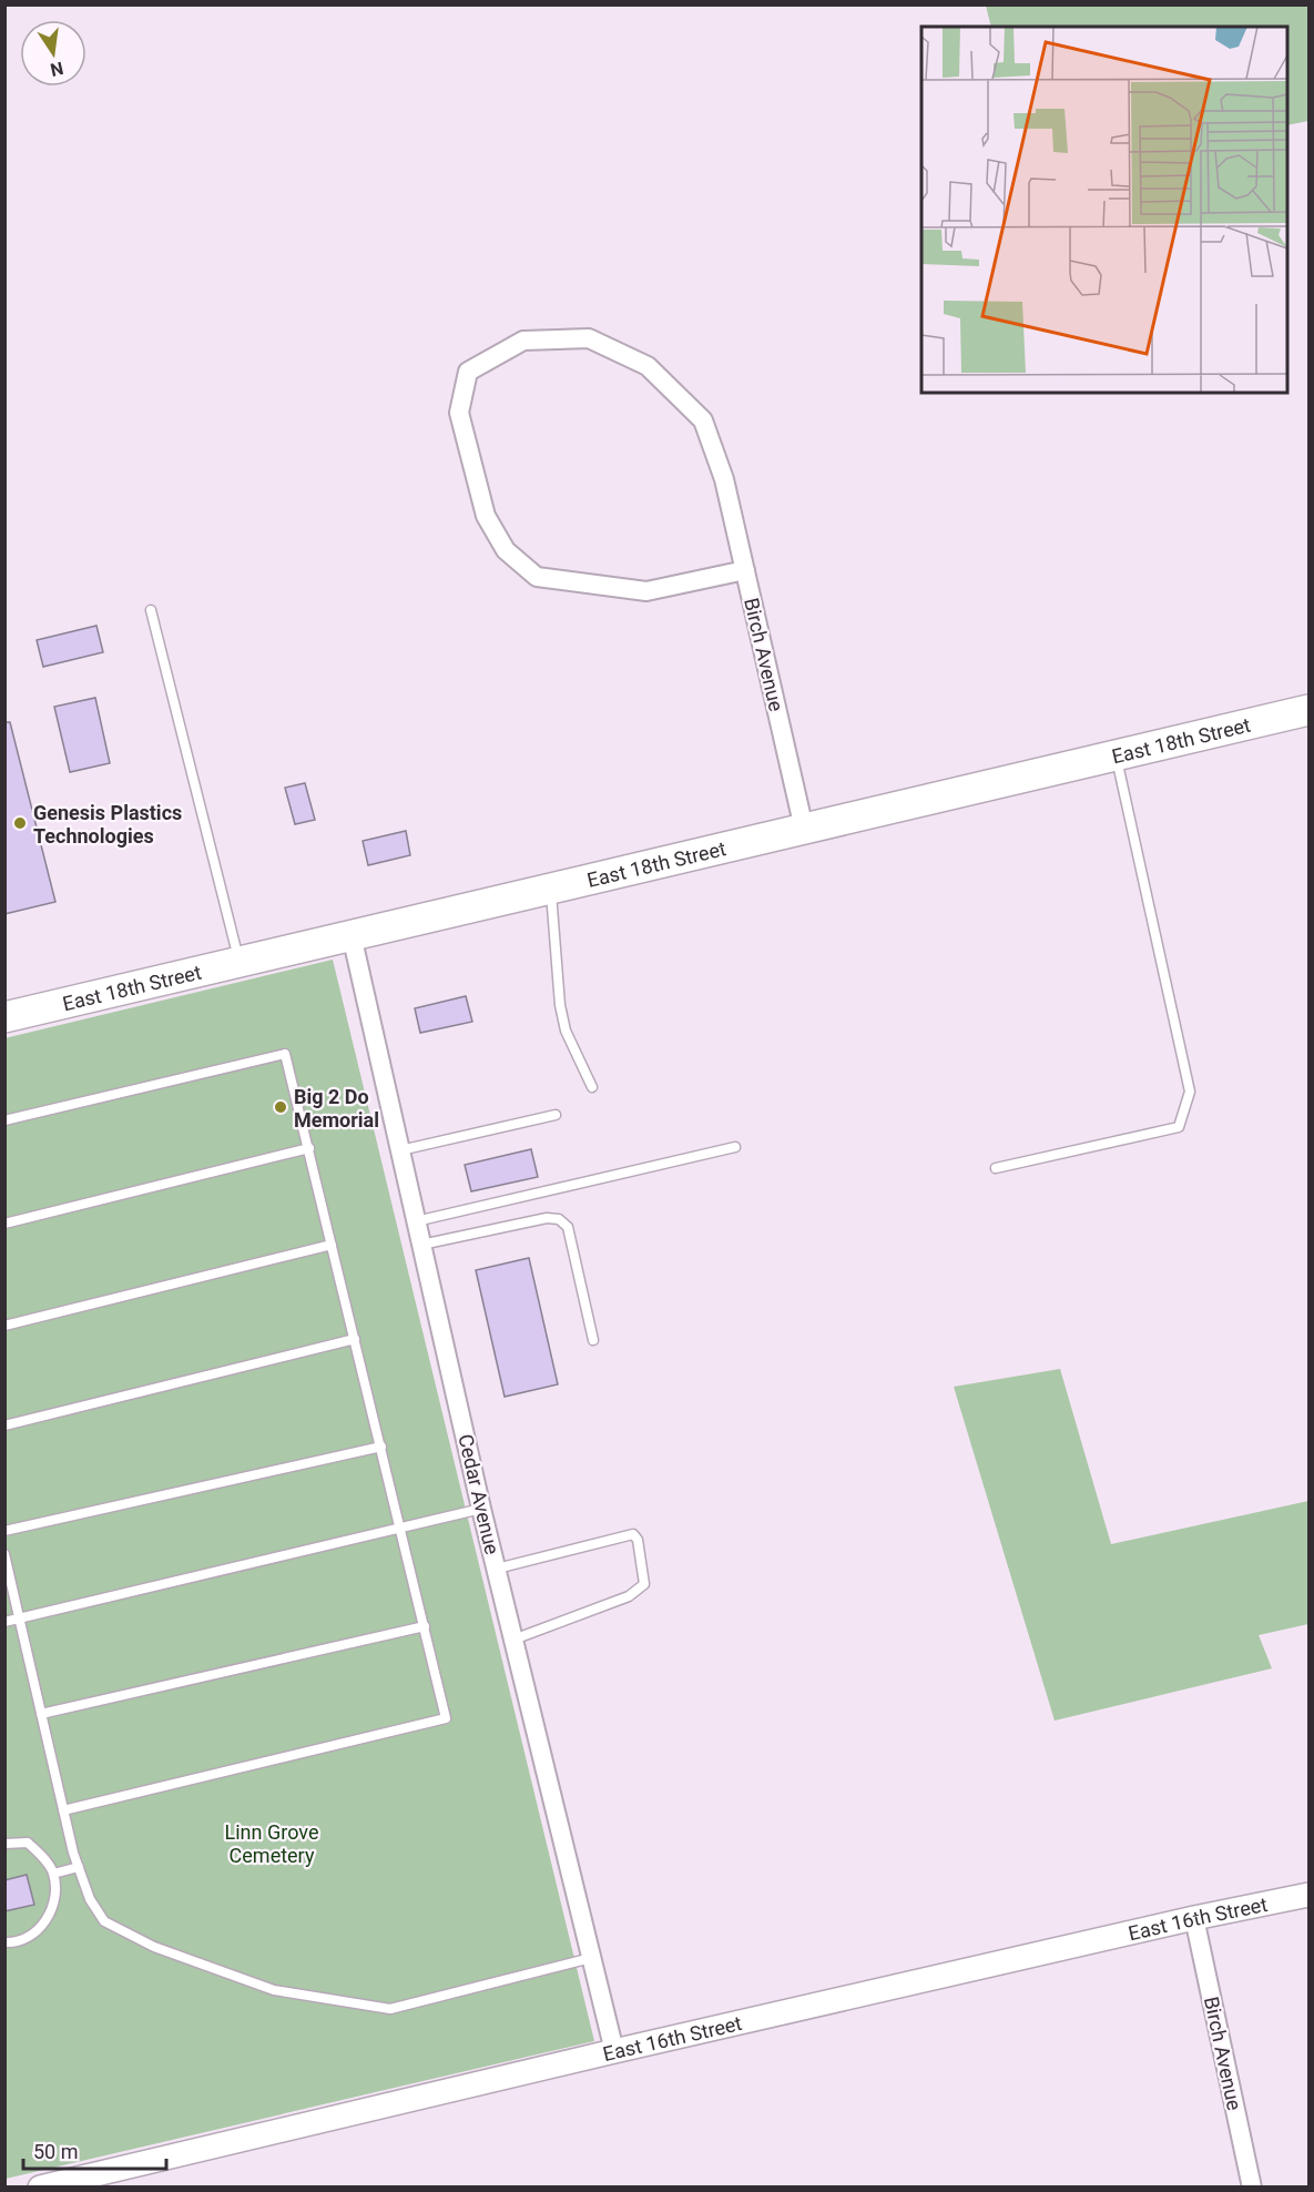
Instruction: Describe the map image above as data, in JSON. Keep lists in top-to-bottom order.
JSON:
{
  "streets": {
    "main road": ["East 18th Street"],
    "street": ["Birch Avenue", "Cedar Avenue", "East 16th Street"]
  },
  "crossings": [
    ["Birch Avenue", "East 18th Street"],
    ["Birch Avenue", "East 16th Street"],
    ["East 18th Street", "Cedar Avenue"],
    ["Cedar Avenue", "East 16th Street"]
  ],
  "parks": ["Linn Grove Cemetery"],
  "places": ["Genesis Plastics Technologies", "Big 2 Do Memorial"],
  "scale_bar": "50 m",
  "north": "bottom"
}
